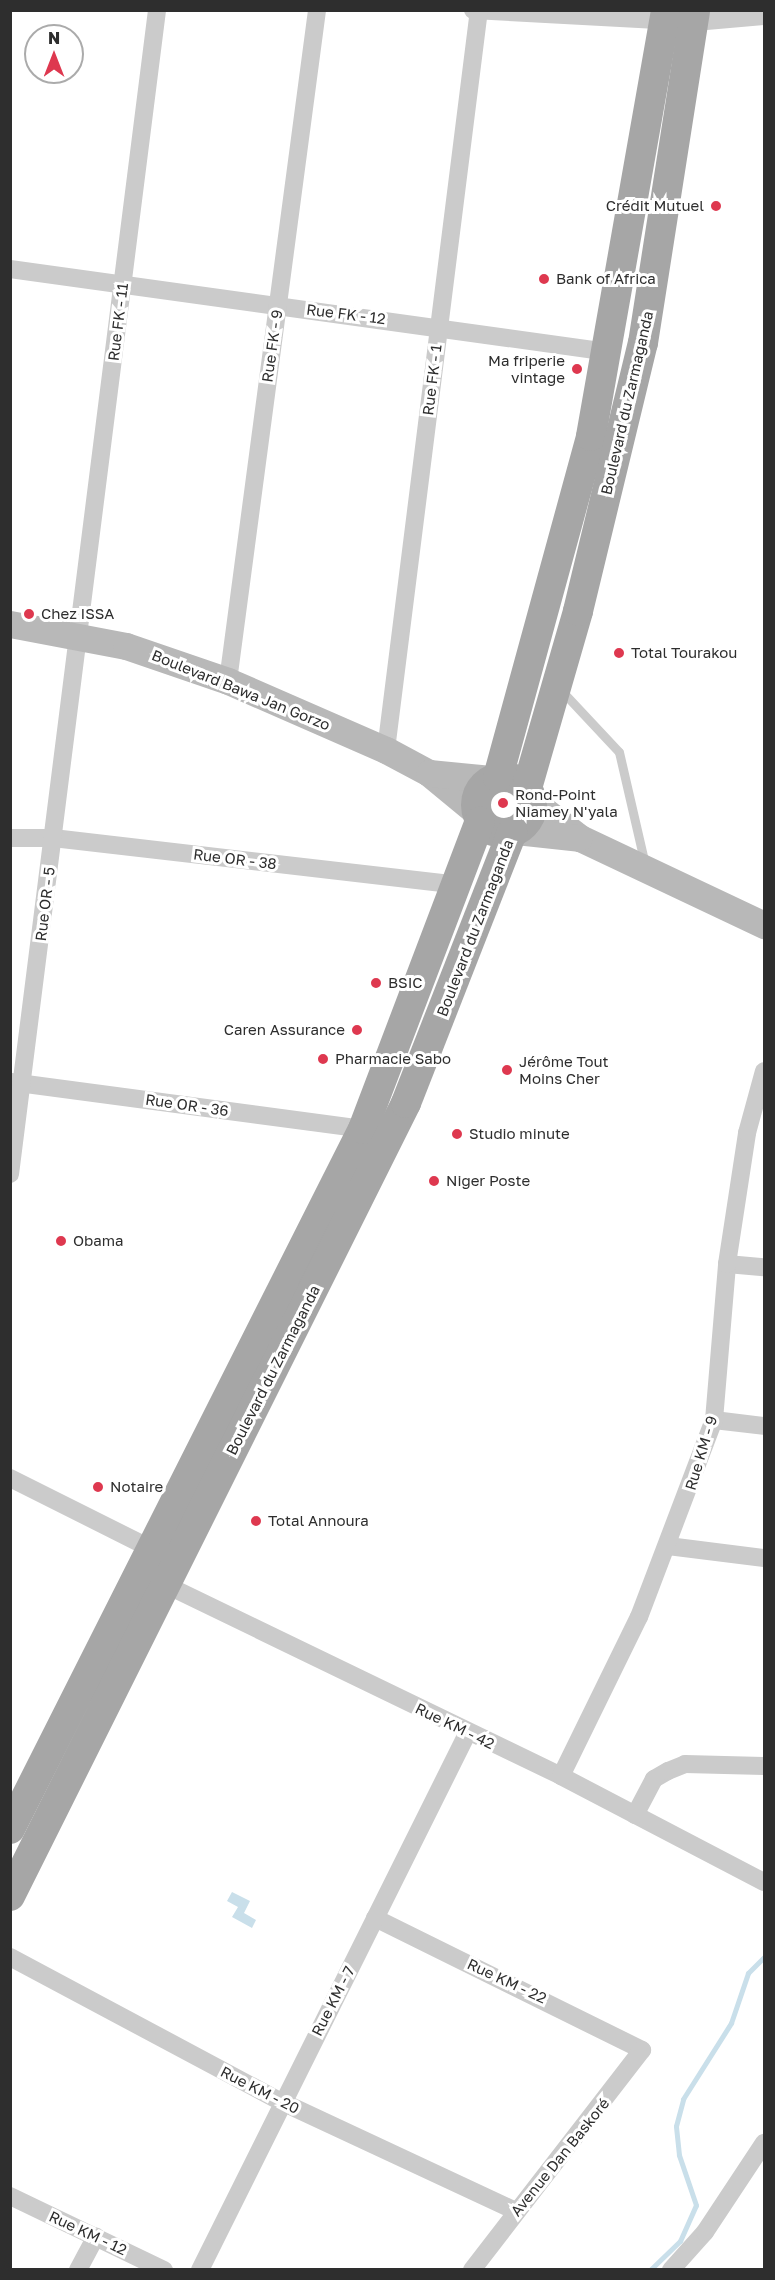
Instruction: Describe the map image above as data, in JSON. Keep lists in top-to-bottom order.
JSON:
{
  "streets": {
    "main road": ["Boulevard du Zarmaganda", "Boulevard Bawa Jan Gorzo"],
    "street": [
      "Rue FK - 12",
      "Rue FK - 11",
      "Rue FK - 9",
      "Rue FK - 1",
      "Rue OR - 38",
      "Rue OR - 5",
      "Rue OR - 36",
      "Rue KM - 9",
      "Rue KM - 42",
      "Rue KM - 22",
      "Rue KM - 7",
      "Rue KM - 20",
      "Avenue Dan Baskoré",
      "Rue KM - 12"
    ]
  },
  "crossings": [
    ["Rue FK - 12", "Rue FK - 11"],
    ["Rue FK - 12", "Rue FK - 9"],
    ["Rue FK - 12", "Rue FK - 1"],
    ["Rue FK - 12", "Boulevard du Zarmaganda"],
    ["Rue FK - 11", "Boulevard Bawa Jan Gorzo"],
    ["Rue FK - 11", "Rue OR - 5"],
    ["Rue FK - 9", "Boulevard Bawa Jan Gorzo"],
    ["Rue FK - 1", "Boulevard Bawa Jan Gorzo"],
    ["Boulevard du Zarmaganda", "Boulevard Bawa Jan Gorzo"],
    ["Boulevard du Zarmaganda", "Rue OR - 38"],
    ["Boulevard du Zarmaganda", "Rue OR - 36"],
    ["Boulevard du Zarmaganda", "Rue KM - 42"],
    ["Boulevard Bawa Jan Gorzo", "Rue OR - 5"],
    ["Rue OR - 38", "Rue OR - 5"],
    ["Rue OR - 5", "Rue OR - 36"],
    ["Rue KM - 9", "Rue KM - 42"],
    ["Rue KM - 42", "Rue KM - 7"],
    ["Rue KM - 22", "Rue KM - 7"],
    ["Rue KM - 22", "Avenue Dan Baskoré"],
    ["Rue KM - 7", "Rue KM - 20"],
    ["Rue KM - 20", "Avenue Dan Baskoré"]
  ],
  "places": [
    "Crédit Mutuel",
    "Bank of Africa",
    "Ma friperie vintage",
    "Chez ISSA",
    "Total Tourakou",
    "Rond-Point Niamey N'yala",
    "BSIC",
    "Caren Assurance",
    "Pharmacie Sabo",
    "Jérôme Tout Moins Cher",
    "Studio minute",
    "Niger Poste",
    "Obama",
    "Notaire",
    "Total Annoura"
  ],
  "north": "top"
}
